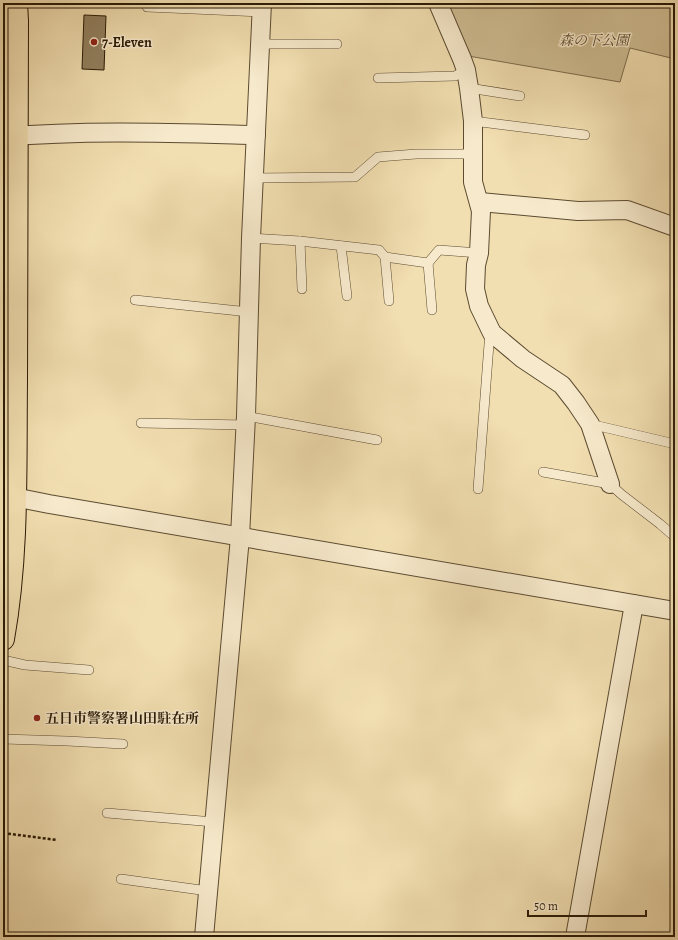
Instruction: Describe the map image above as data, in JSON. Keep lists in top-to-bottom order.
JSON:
{
  "parks": ["森の下公園"],
  "places": ["7-Eleven", "五日市警察署山田駐在所"],
  "scale_bar": "50 m"
}
